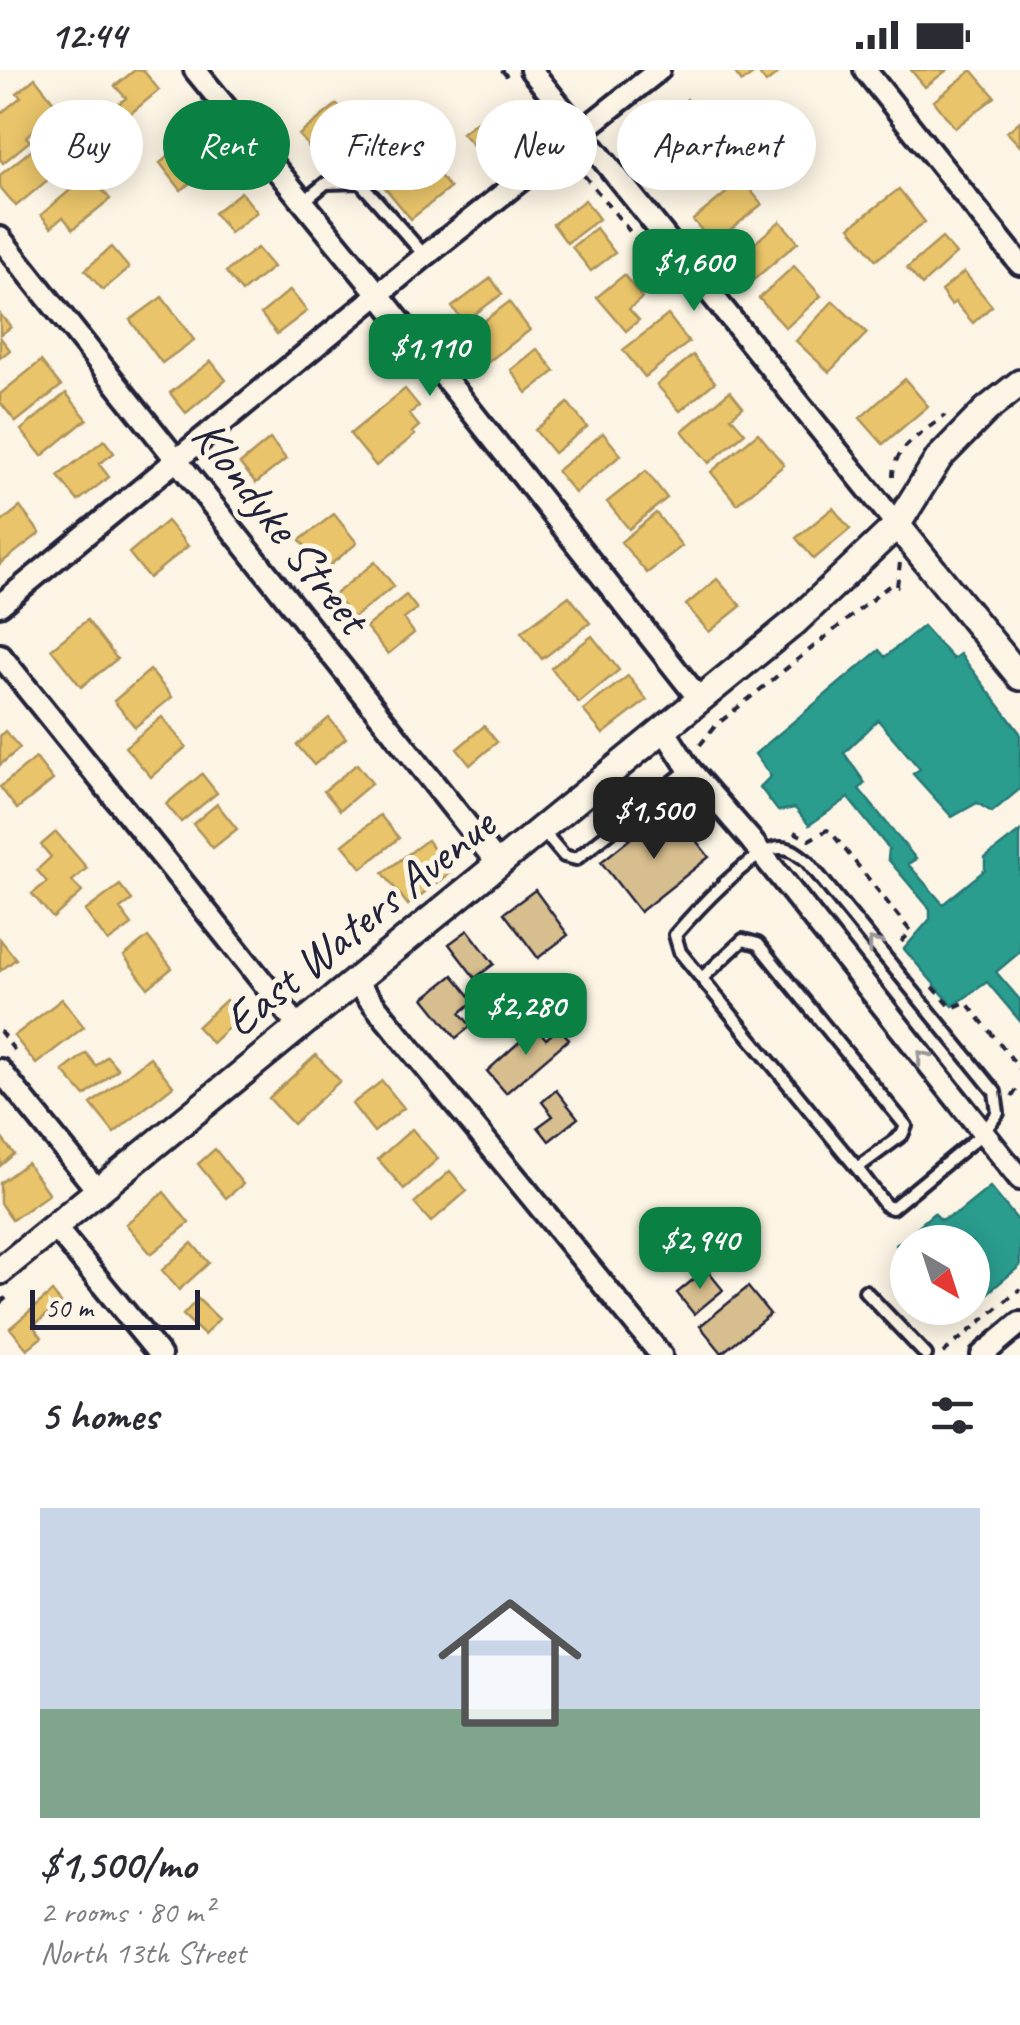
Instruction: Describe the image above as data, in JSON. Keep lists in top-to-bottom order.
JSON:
{
  "streets": {
    "street": ["Klondyke Street", "East Waters Avenue"]
  },
  "crossings": [
    ["Klondyke Street", "East Waters Avenue"]
  ],
  "scale_bar": "50 m",
  "north": "bottom right",
  "page": {
    "status": "12:44",
    "chip": [
      "Buy",
      "Rent",
      "Filters",
      "New",
      "Apartment"
    ],
    "price": [
      "$1,600",
      "$1,110",
      "$1,500",
      "$2,280",
      "$2,940"
    ],
    "scale": "50 m",
    "heading": "5 homes",
    "list": [
      {
        "name": "$1,500/mo",
        "note": "2 rooms · 80 m² · North 13th Street"
      }
    ]
  }
}
